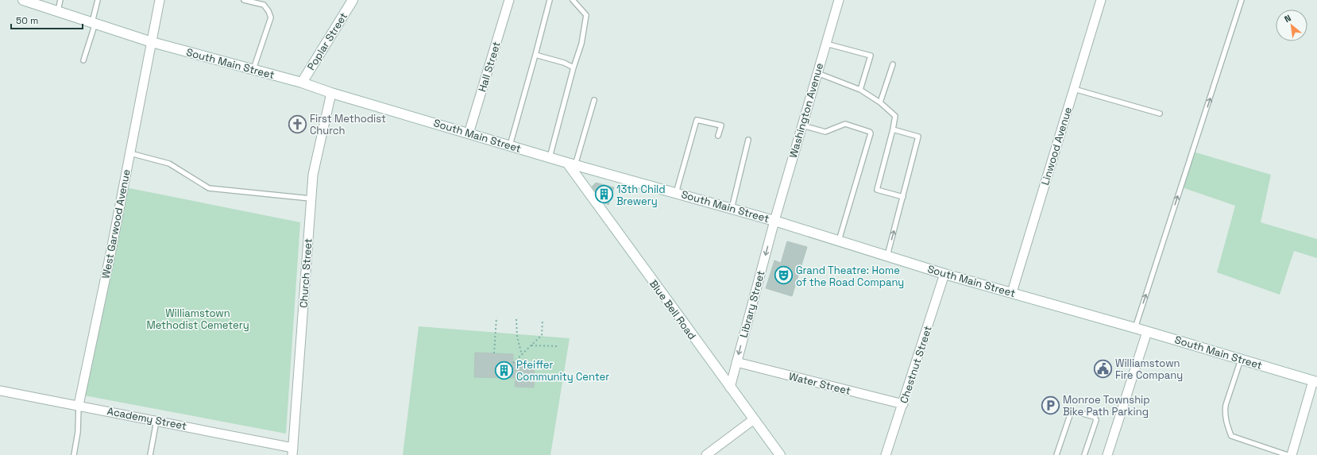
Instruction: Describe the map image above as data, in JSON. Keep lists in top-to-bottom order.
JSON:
{
  "streets": {
    "street": [
      "Poplar Street",
      "South Main Street",
      "Hall Street",
      "Washington Avenue",
      "Linwood Avenue",
      "West Garwood Avenue",
      "Church Street",
      "Library Street",
      "Blue Bell Road",
      "Chestnut Street",
      "Water Street",
      "Academy Street"
    ]
  },
  "crossings": [
    ["Poplar Street", "South Main Street"],
    ["South Main Street", "Hall Street"],
    ["South Main Street", "Washington Avenue"],
    ["South Main Street", "Linwood Avenue"],
    ["South Main Street", "West Garwood Avenue"],
    ["South Main Street", "Church Street"],
    ["South Main Street", "Library Street"],
    ["South Main Street", "Blue Bell Road"],
    ["South Main Street", "Chestnut Street"],
    ["Washington Avenue", "Library Street"],
    ["West Garwood Avenue", "Academy Street"],
    ["Church Street", "Academy Street"],
    ["Library Street", "Blue Bell Road"],
    ["Library Street", "Water Street"],
    ["Chestnut Street", "Water Street"]
  ],
  "one_way": ["Library Street"],
  "parks": ["Williamstown Methodist Cemetery"],
  "places": {
    "church": ["First Methodist Church"],
    "building": ["13th Child Brewery", "Pfeiffer Community Center"],
    "theatre": ["Grand Theatre: Home of the Road Company"],
    "public building": ["Williamstown Fire Company"],
    "parking": ["Monroe Township Bike Path Parking"]
  },
  "scale_bar": "50 m",
  "north": "top left"
}
